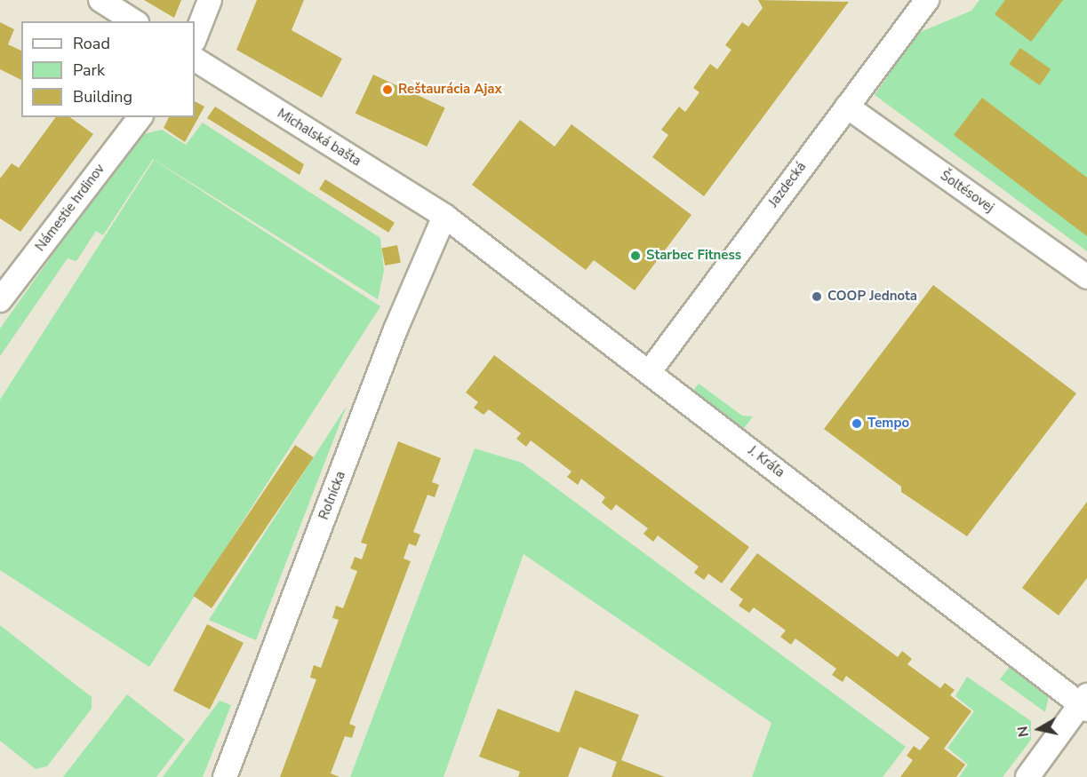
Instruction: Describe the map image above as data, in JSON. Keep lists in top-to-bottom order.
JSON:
{
  "streets": {
    "street": [
      "Michalská bašta",
      "Jazdecká",
      "Šoltésovej",
      "Námestie hrdinov",
      "J. Kráľa",
      "Roľnícka"
    ]
  },
  "crossings": [
    ["Michalská bašta", "J. Kráľa"],
    ["Michalská bašta", "Roľnícka"],
    ["Jazdecká", "Šoltésovej"],
    ["Jazdecká", "J. Kráľa"],
    ["J. Kráľa", "Roľnícka"]
  ],
  "places": [
    "Reštaurácia Ajax",
    "Starbec Fitness",
    "COOP Jednota",
    "Tempo"
  ],
  "legend": ["Road", "Park", "Building"],
  "north": "left"
}
